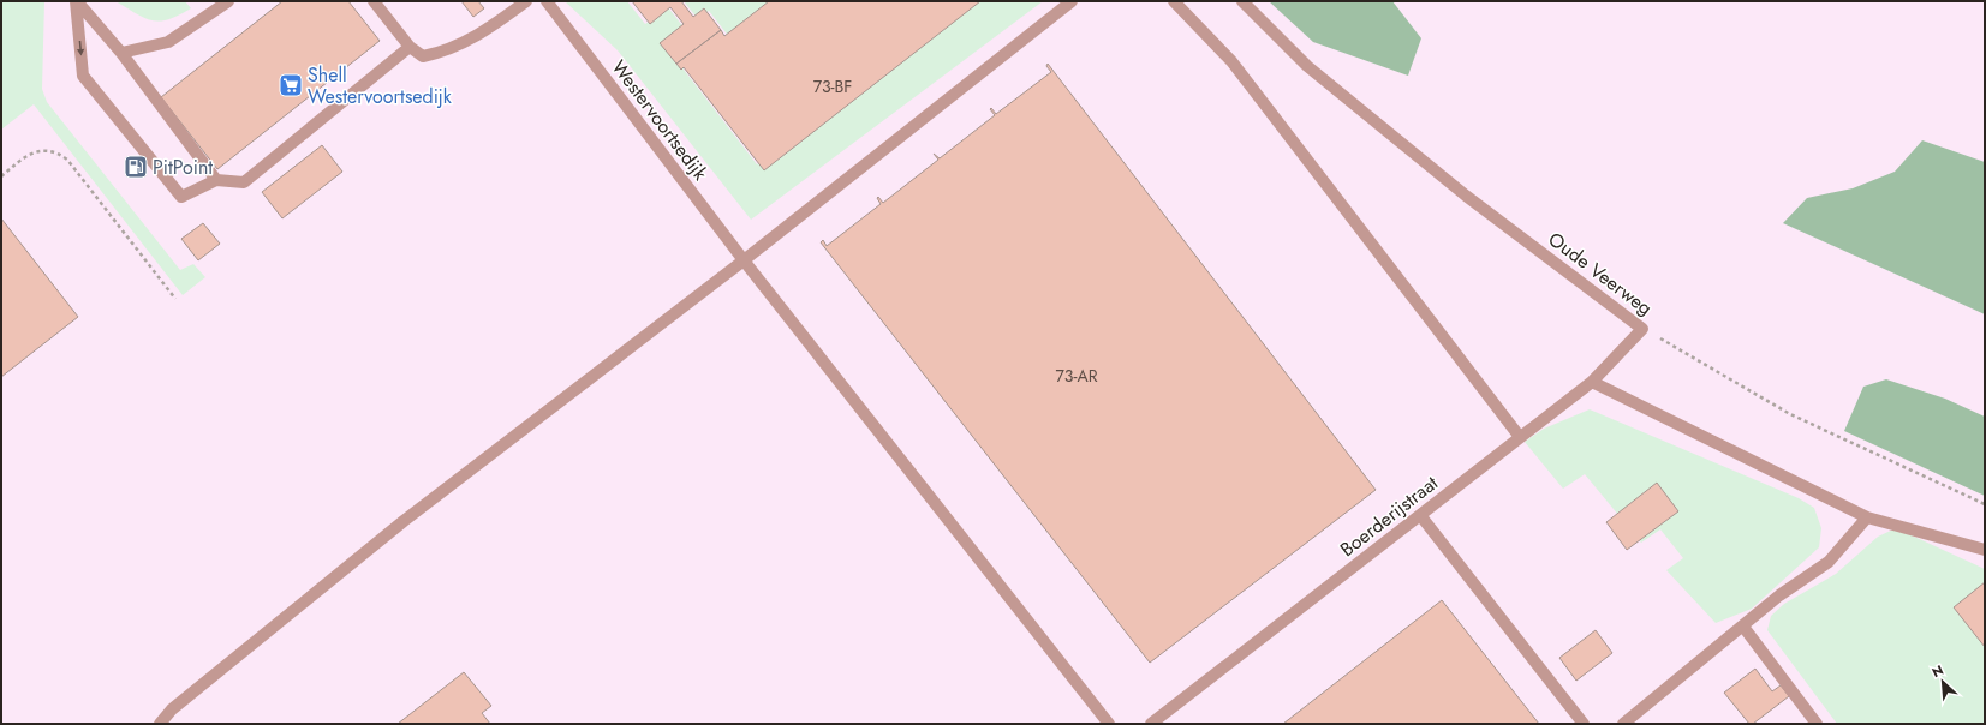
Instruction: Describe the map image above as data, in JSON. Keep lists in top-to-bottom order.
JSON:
{
  "streets": {
    "street": ["Westervoortsedijk", "Oude Veerweg", "Boerderijstraat"]
  },
  "crossings": [
    ["Oude Veerweg", "Boerderijstraat"]
  ],
  "places": {
    "supermarket": ["Shell Westervoortsedijk"],
    "fuel station": ["PitPoint"]
  },
  "house_numbers": ["73-BF", "73-AR"],
  "north": "top left"
}
